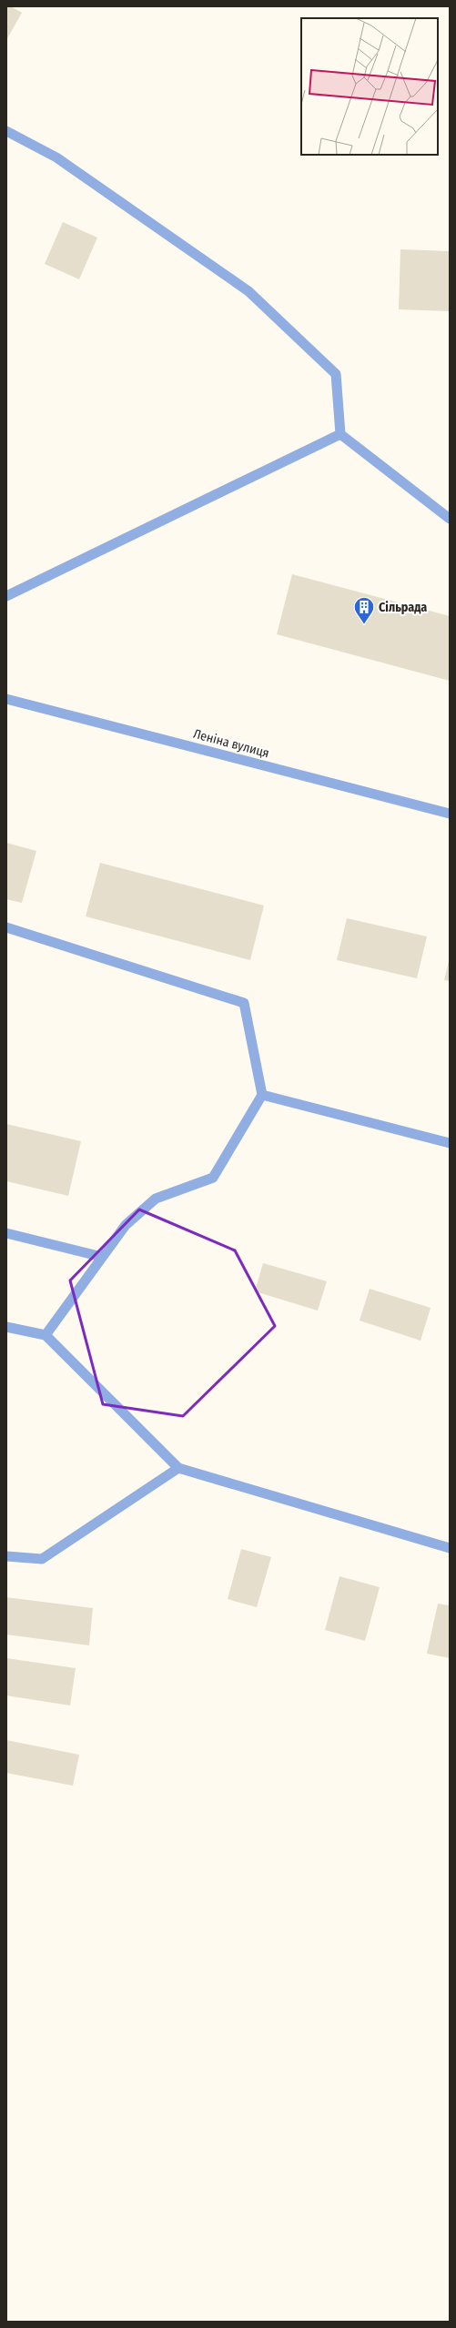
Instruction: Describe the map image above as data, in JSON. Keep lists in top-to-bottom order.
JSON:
{
  "streets": {
    "street": ["Леніна вулиця"]
  },
  "places": {
    "building": ["Сільрада"]
  }
}
